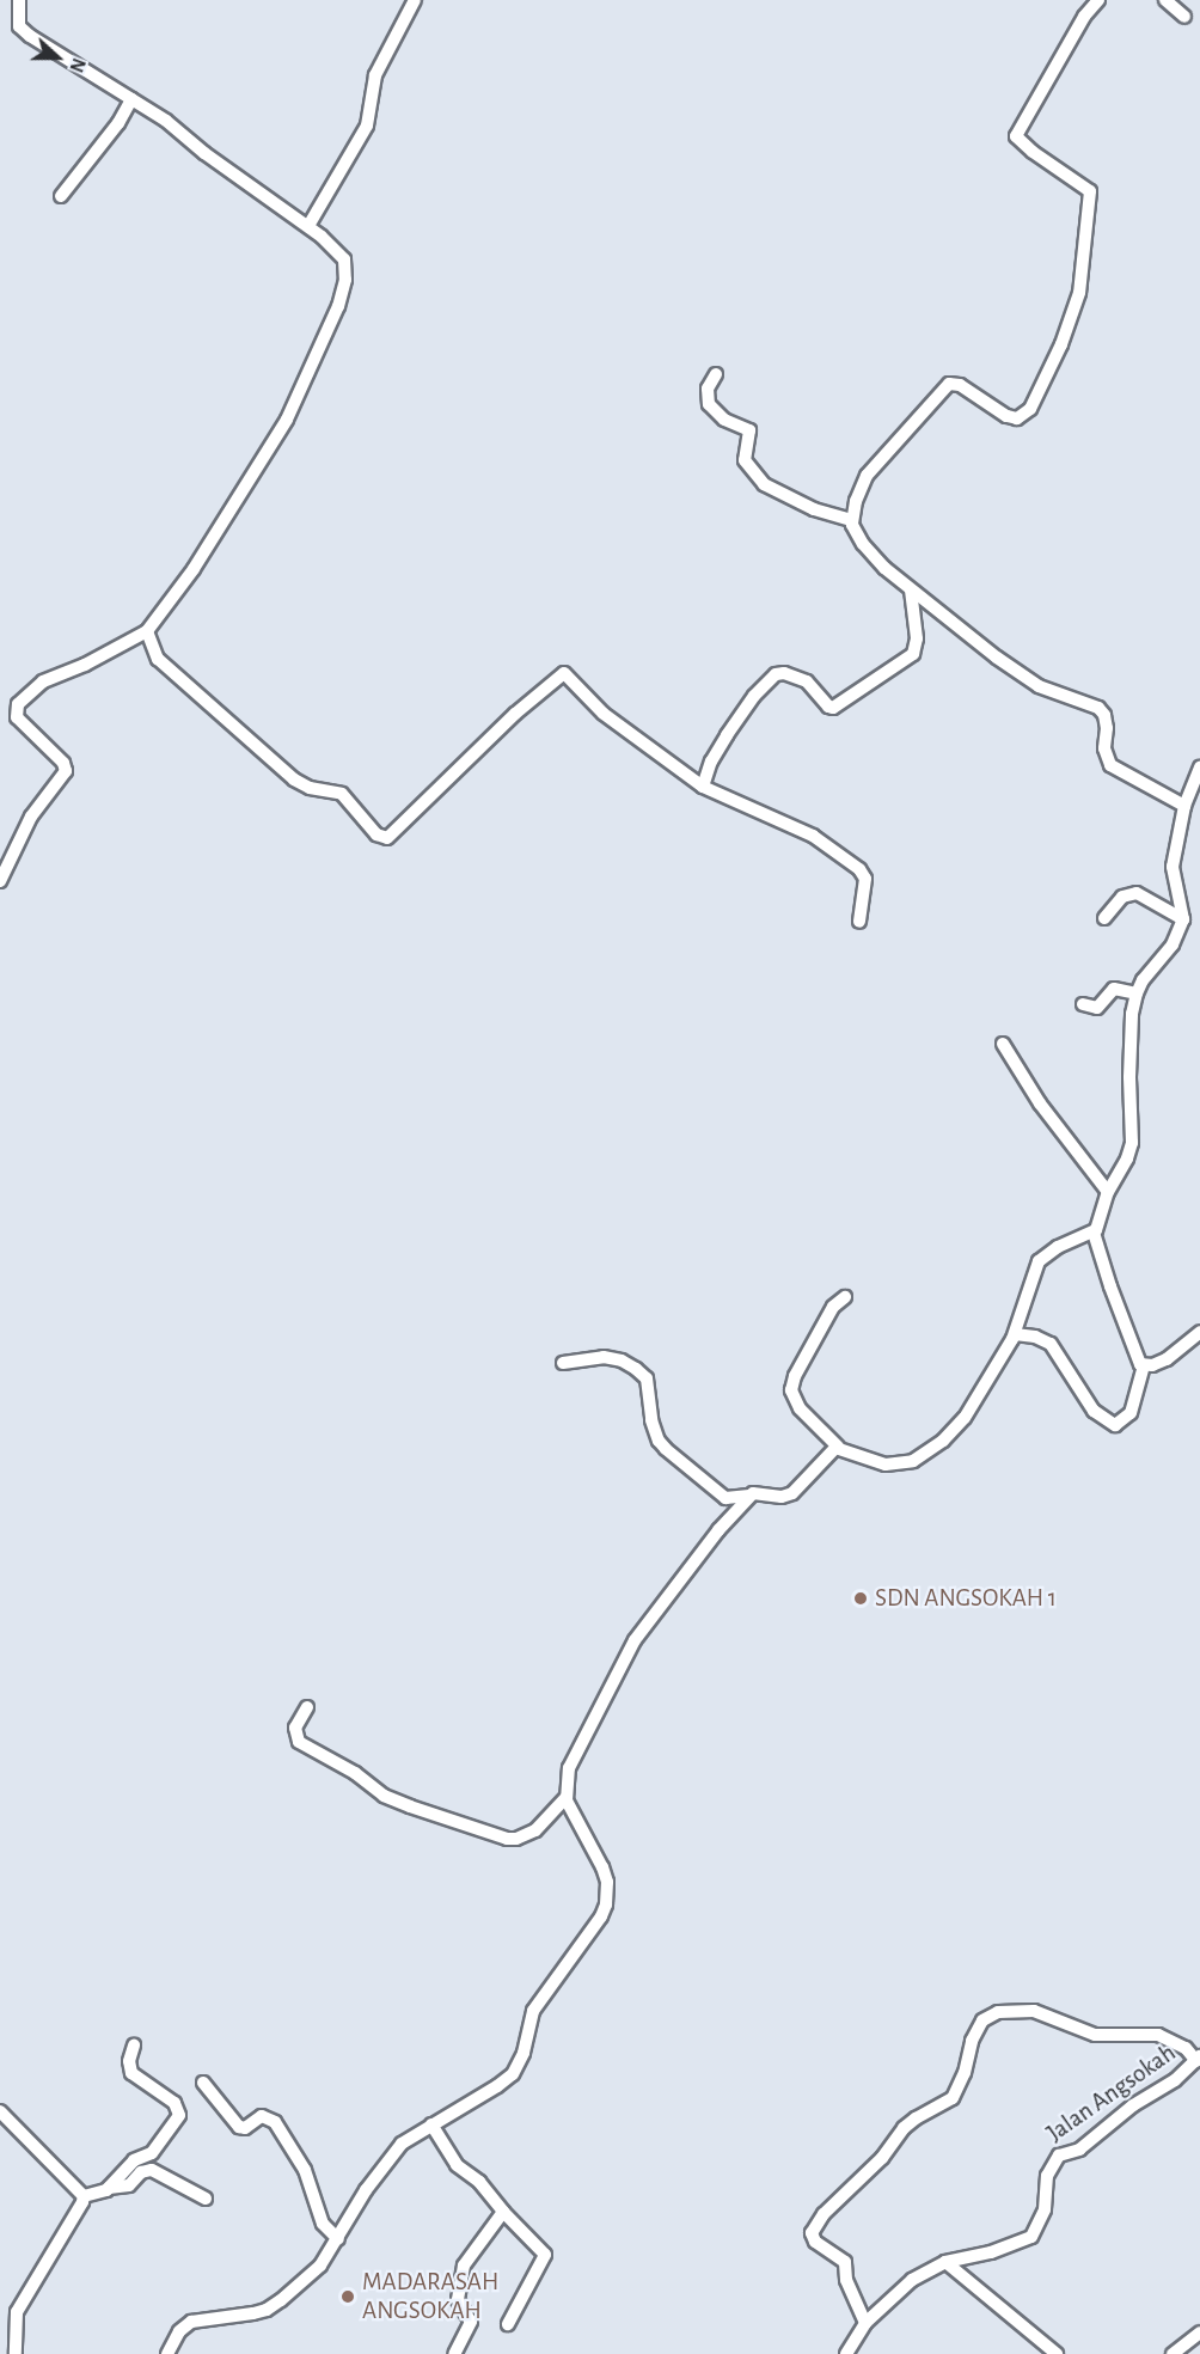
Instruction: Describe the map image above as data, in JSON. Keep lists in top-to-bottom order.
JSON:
{
  "streets": {
    "street": ["Jalan Angsokah"]
  },
  "places": ["SDN ANGSOKAH 1", "MADARASAH ANGSOKAH"],
  "north": "right"
}
